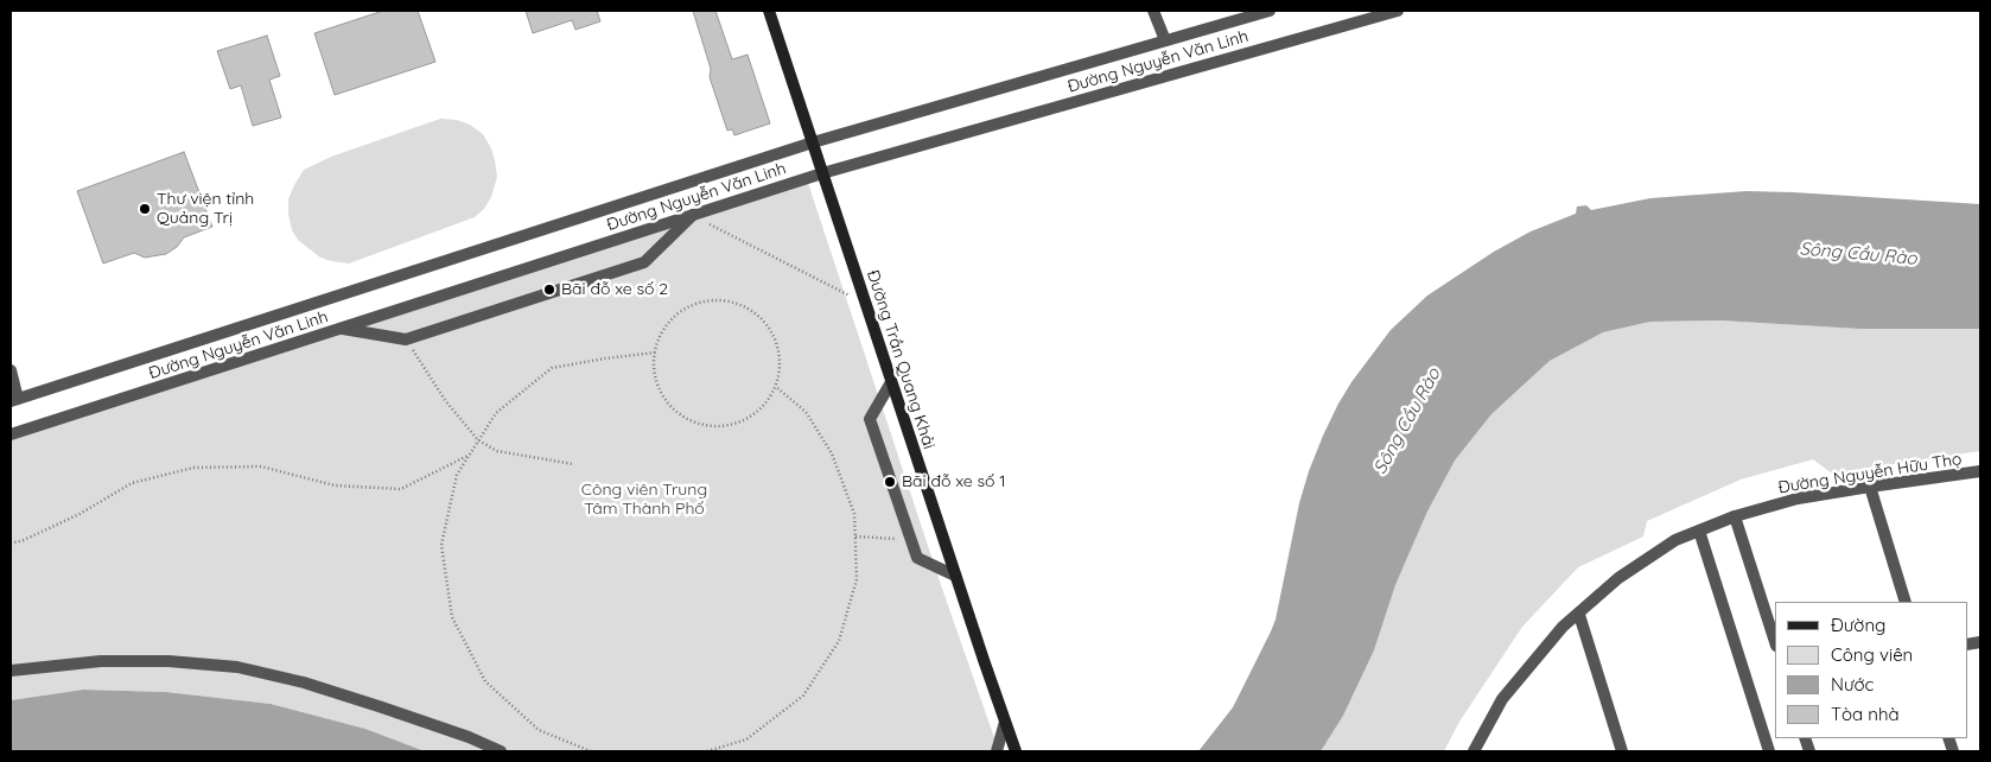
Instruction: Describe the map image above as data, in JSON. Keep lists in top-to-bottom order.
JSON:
{
  "streets": {
    "main road": ["Đường Trần Quang Khải"],
    "street": ["Đường Nguyễn Văn Linh", "Đường Nguyễn Hữu Thọ"]
  },
  "crossings": [
    ["Đường Nguyễn Văn Linh", "Đường Trần Quang Khải"]
  ],
  "water": ["Sông Cầu Rào"],
  "parks": ["Công viên Trung Tâm Thành Phố"],
  "places": ["Thư viện tỉnh Quảng Trị", "Bãi đỗ xe số 2", "Bãi đỗ xe số 1"],
  "legend": [
    "Đường",
    "Công viên",
    "Nước",
    "Tòa nhà"
  ]
}
